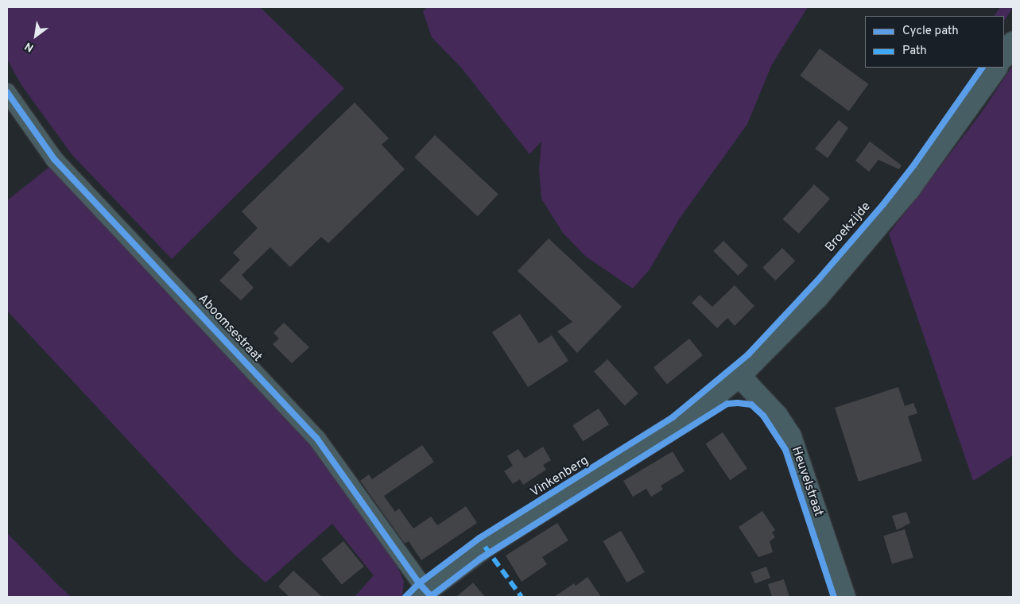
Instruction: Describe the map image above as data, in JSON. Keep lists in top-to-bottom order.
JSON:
{
  "streets": {
    "street": [
      "Broekzijde",
      "Aboomsestraat",
      "Vinkenberg",
      "Heuvelstraat"
    ]
  },
  "crossings": [
    ["Broekzijde", "Vinkenberg"],
    ["Broekzijde", "Heuvelstraat"],
    ["Aboomsestraat", "Vinkenberg"],
    ["Vinkenberg", "Heuvelstraat"]
  ],
  "legend": ["Cycle path", "Path"],
  "north": "bottom left"
}
